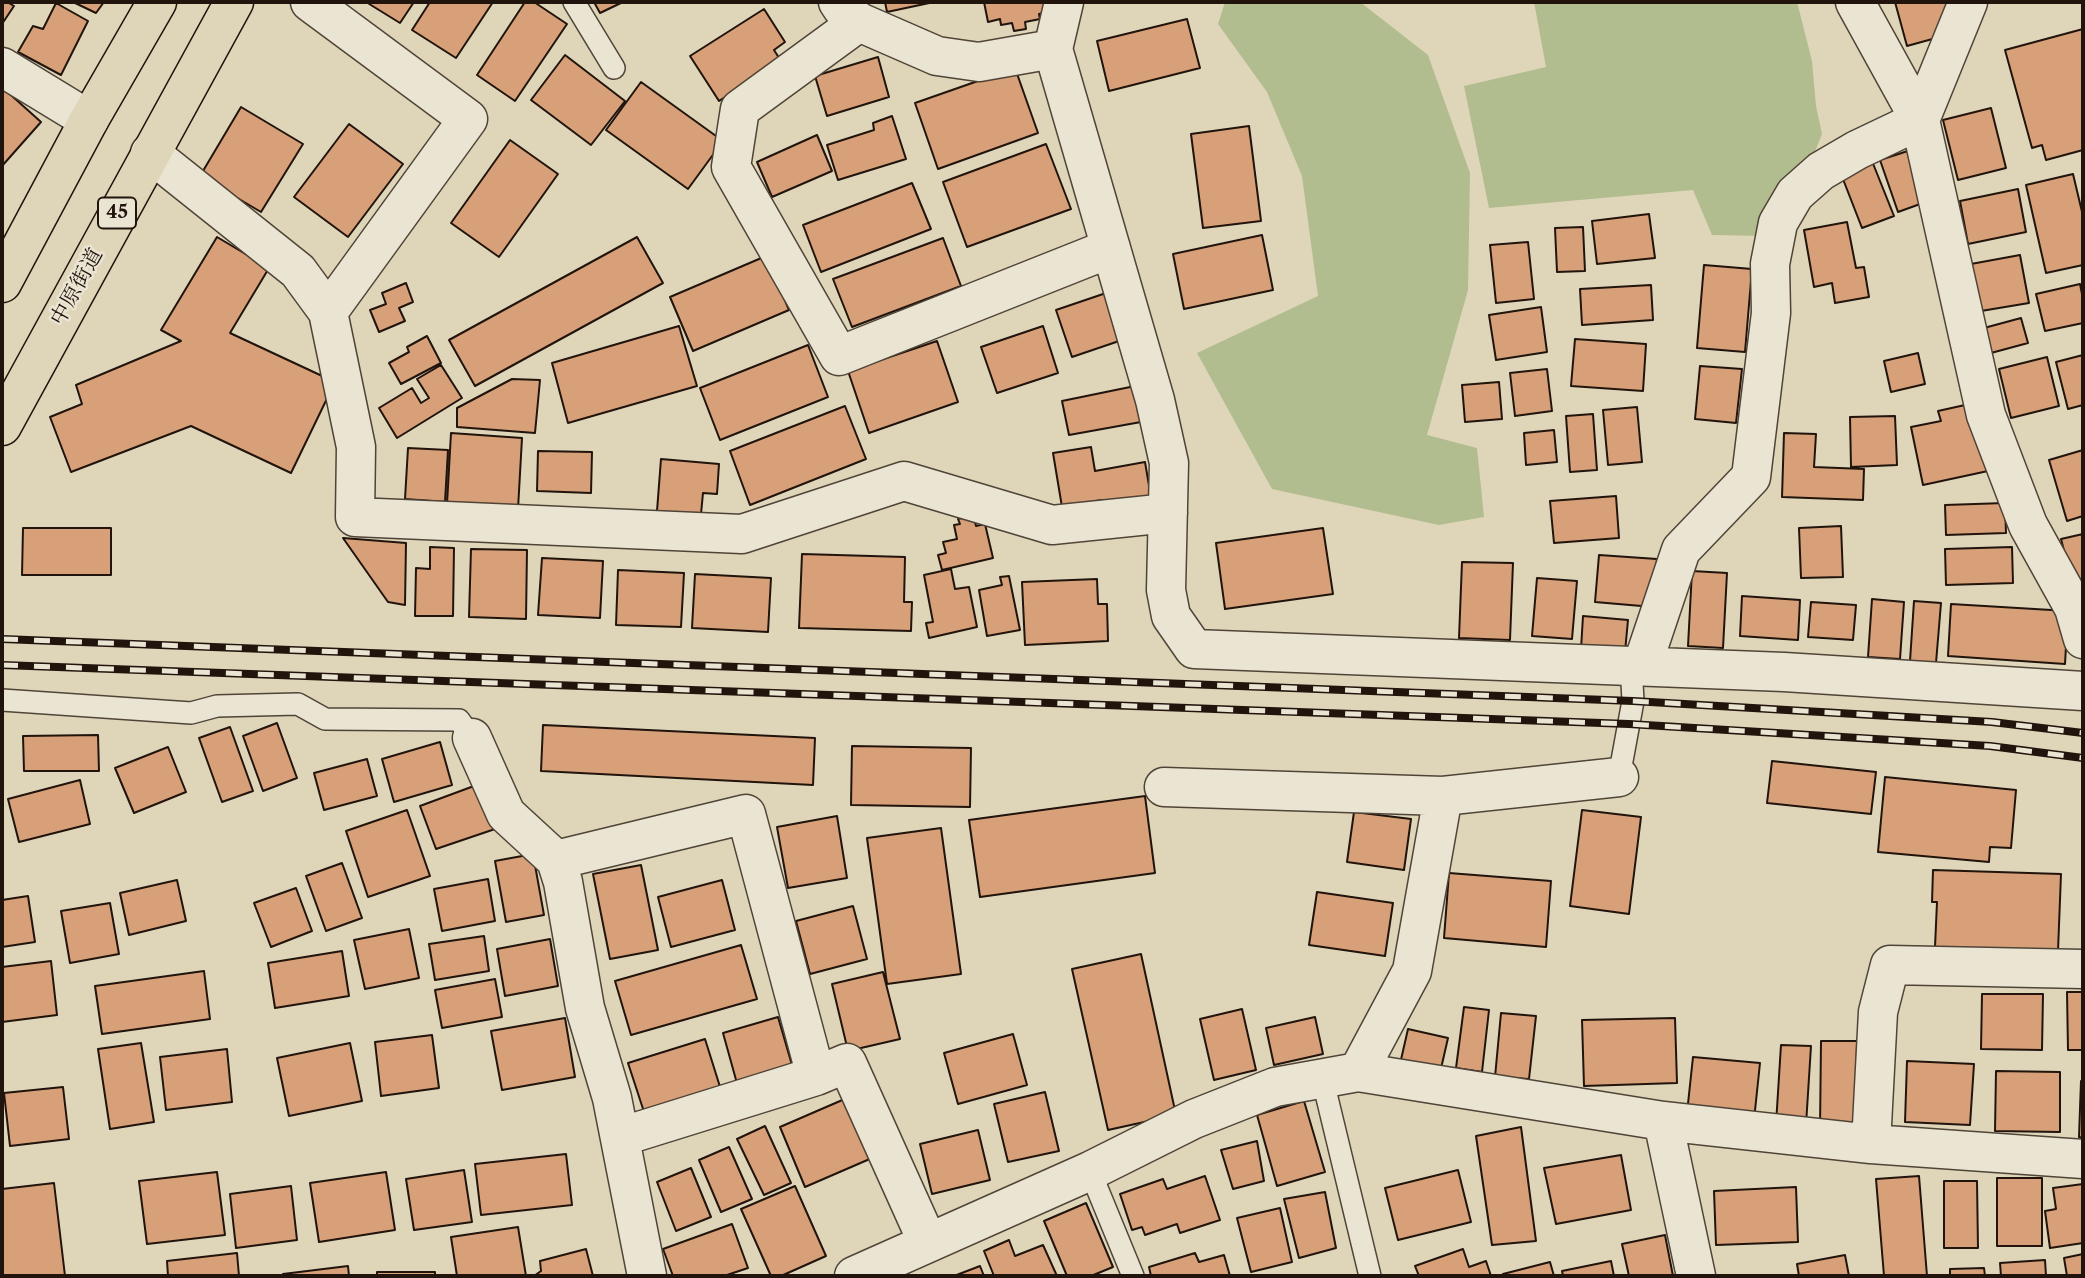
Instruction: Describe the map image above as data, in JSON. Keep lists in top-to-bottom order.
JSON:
{
  "streets": {
    "main road": ["45", "中原街道"]
  }
}
